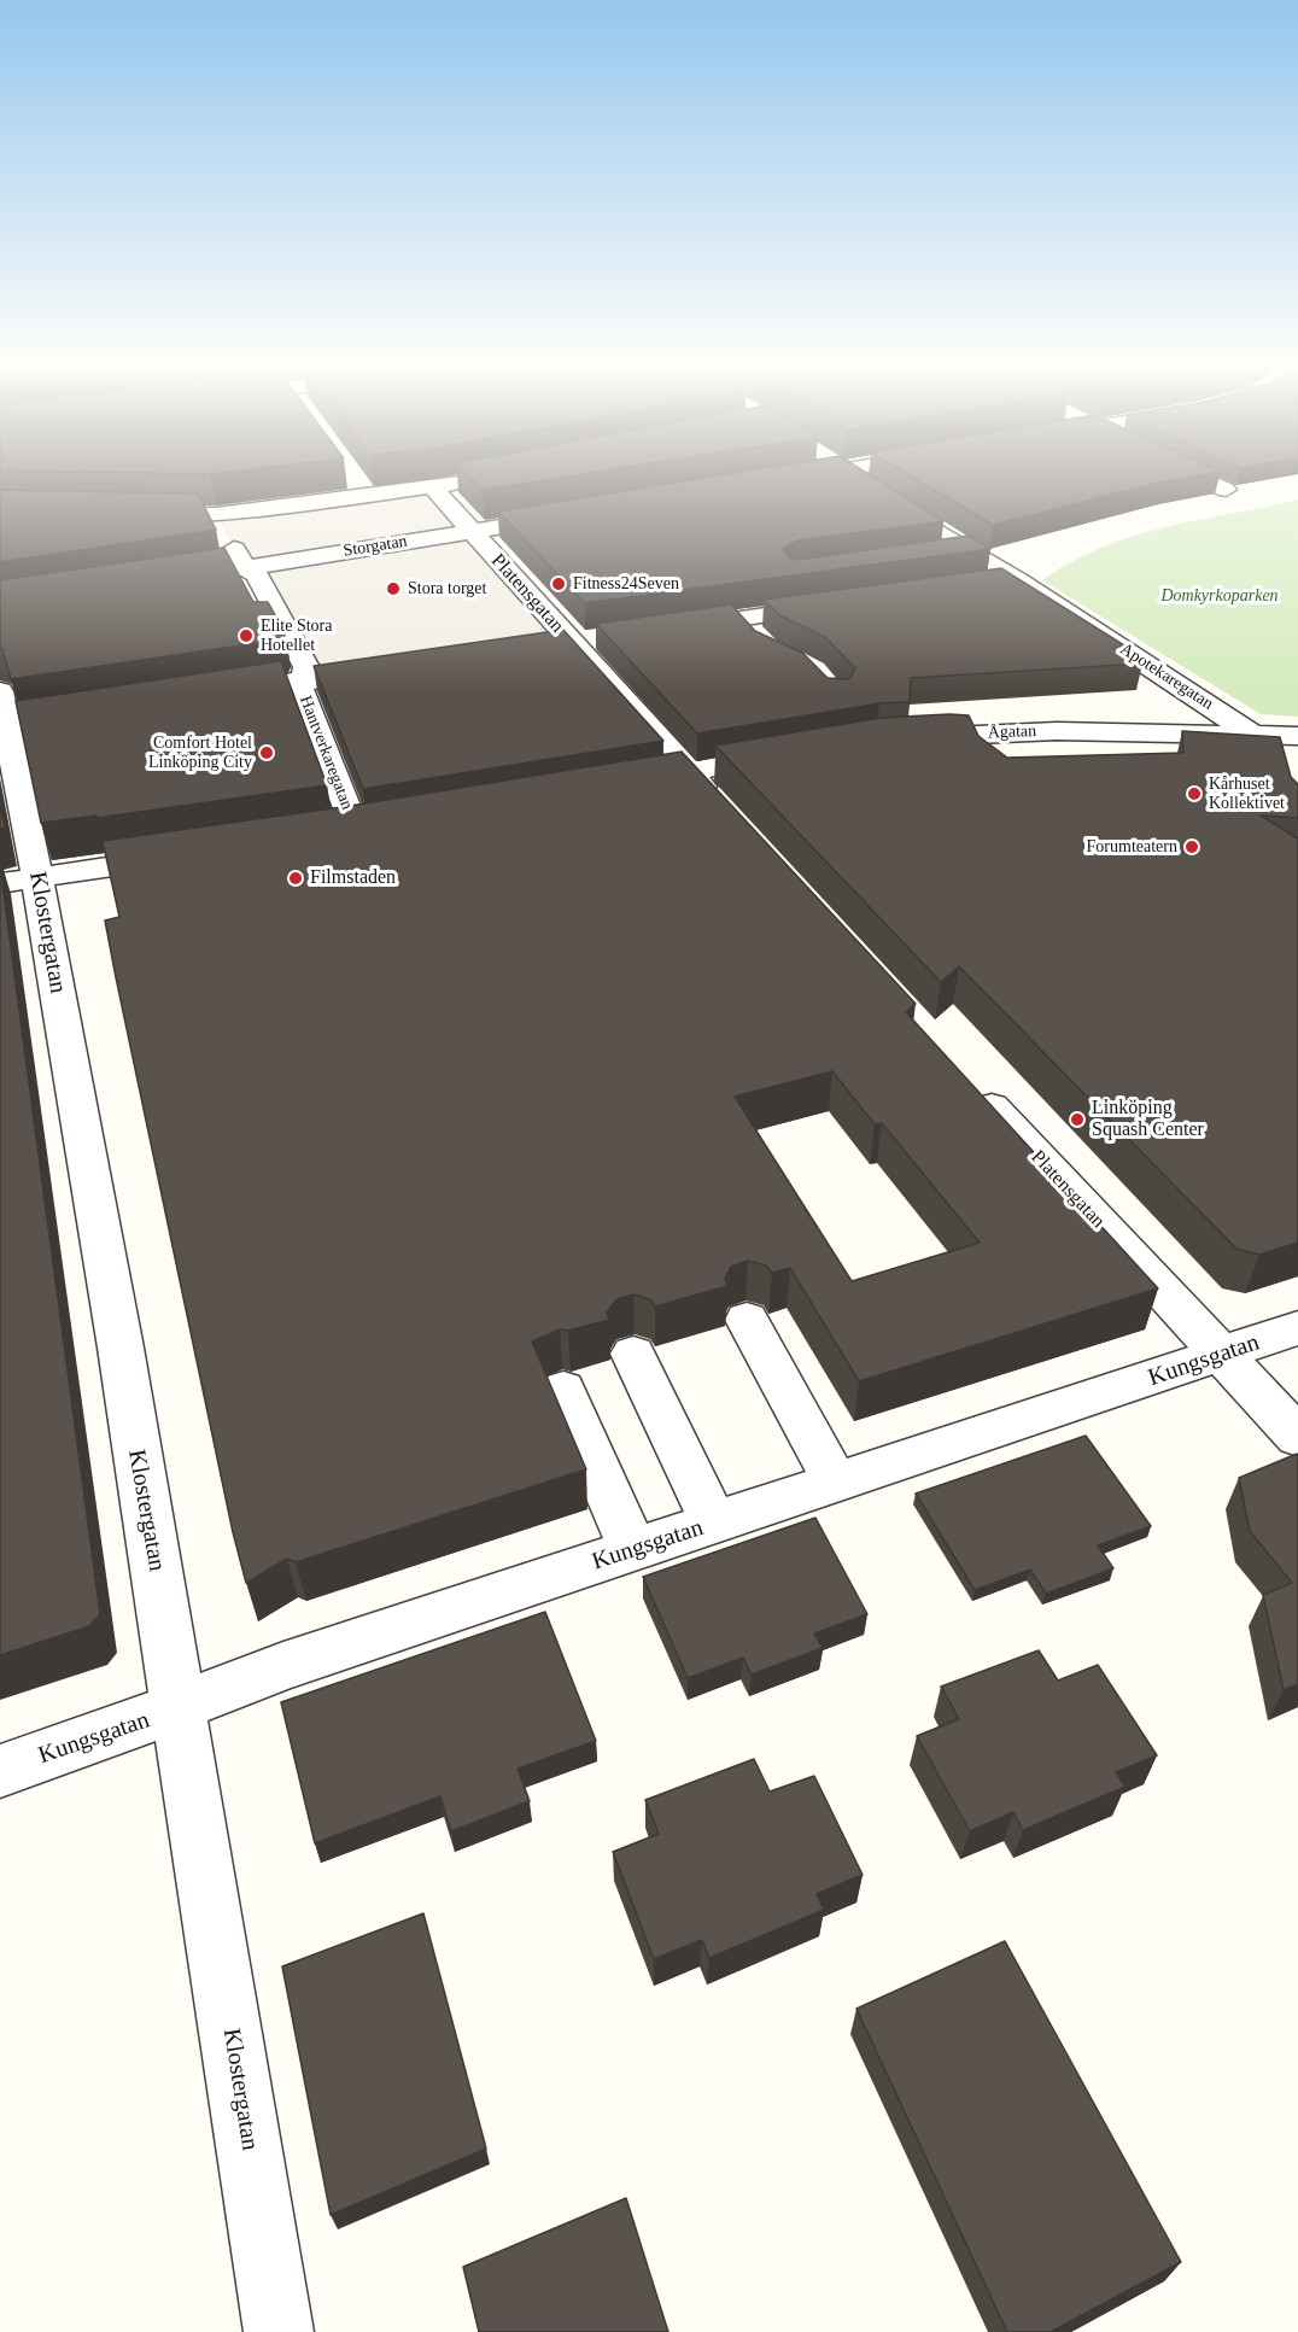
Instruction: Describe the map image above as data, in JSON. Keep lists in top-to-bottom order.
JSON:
{
  "streets": {
    "street": [
      "Storgatan",
      "Platensgatan",
      "Apotekaregatan",
      "Ågatan",
      "Hantverkaregatan",
      "Klostergatan",
      "Kungsgatan"
    ]
  },
  "crossings": [
    ["Storgatan", "Platensgatan"],
    ["Storgatan", "Hantverkaregatan"],
    ["Platensgatan", "Kungsgatan"],
    ["Apotekaregatan", "Ågatan"],
    ["Klostergatan", "Kungsgatan"]
  ],
  "parks": ["Domkyrkoparken"],
  "places": [
    "Fitness24Seven",
    "Stora torget",
    "Elite Stora Hotellet",
    "Comfort Hotel Linköping City",
    "Kårhuset Kollektivet",
    "Forumteatern",
    "Filmstaden",
    "Linköping Squash Center"
  ]
}
